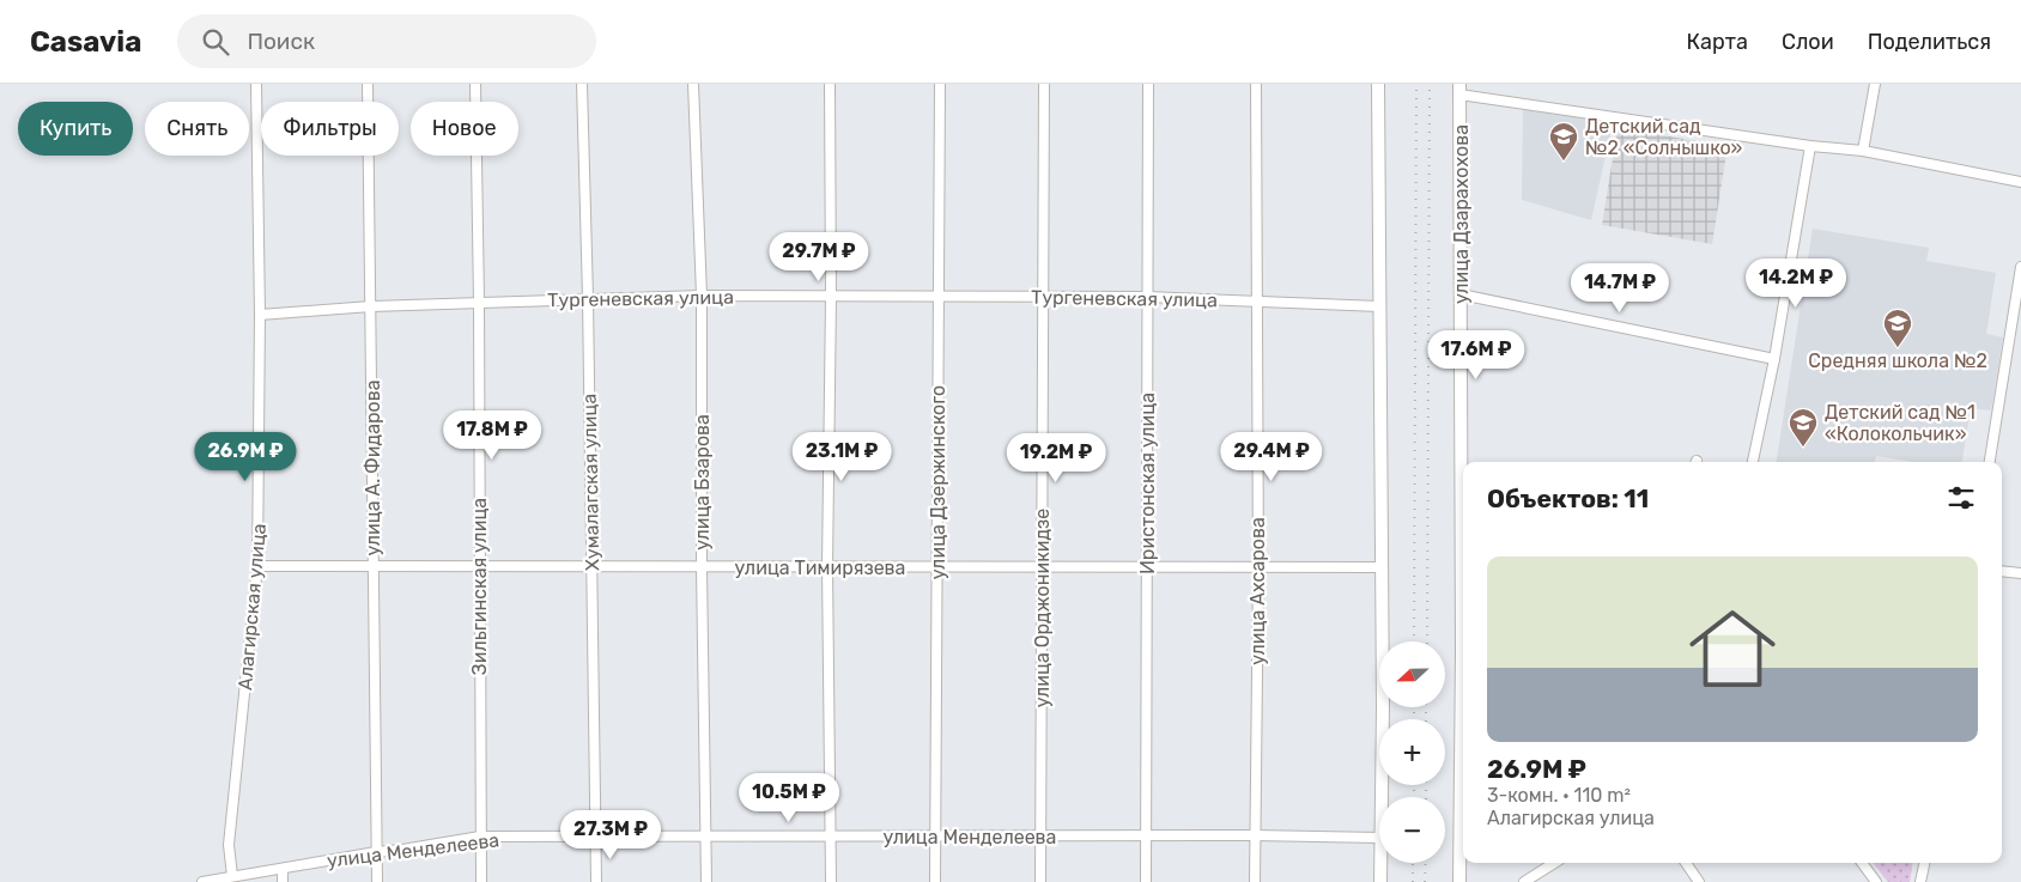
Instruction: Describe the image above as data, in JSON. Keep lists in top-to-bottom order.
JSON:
{
  "streets": {
    "street": [
      "улица Дзарахохова",
      "Тургеневская улица",
      "улица А. Фидарова",
      "Хумалагская улица",
      "улица Бзарова",
      "улица Дзержинского",
      "Иристонская улица",
      "улица Тимирязева",
      "Зильгинская улица",
      "улица Ахсарова",
      "Алагирская улица",
      "улица Орджоникидзе",
      "улица Менделеева"
    ]
  },
  "crossings": [
    ["Тургеневская улица", "улица А. Фидарова"],
    ["Тургеневская улица", "Хумалагская улица"],
    ["Тургеневская улица", "улица Бзарова"],
    ["Тургеневская улица", "улица Дзержинского"],
    ["Тургеневская улица", "Иристонская улица"],
    ["Тургеневская улица", "Зильгинская улица"],
    ["Тургеневская улица", "улица Ахсарова"],
    ["Тургеневская улица", "Алагирская улица"],
    ["Тургеневская улица", "улица Орджоникидзе"],
    ["улица А. Фидарова", "улица Тимирязева"],
    ["улица А. Фидарова", "улица Менделеева"],
    ["Хумалагская улица", "улица Тимирязева"],
    ["Хумалагская улица", "улица Менделеева"],
    ["улица Бзарова", "улица Тимирязева"],
    ["улица Бзарова", "улица Менделеева"],
    ["улица Дзержинского", "улица Тимирязева"],
    ["улица Дзержинского", "улица Менделеева"],
    ["Иристонская улица", "улица Тимирязева"],
    ["Иристонская улица", "улица Менделеева"],
    ["улица Тимирязева", "Зильгинская улица"],
    ["улица Тимирязева", "улица Ахсарова"],
    ["улица Тимирязева", "Алагирская улица"],
    ["улица Тимирязева", "улица Орджоникидзе"],
    ["Зильгинская улица", "улица Менделеева"],
    ["улица Ахсарова", "улица Менделеева"],
    ["Алагирская улица", "улица Менделеева"],
    ["улица Орджоникидзе", "улица Менделеева"]
  ],
  "places": {
    "school or university": ["Детский сад №2 «Солнышко»", "Средняя школа №2", "Детский сад №1 «Колокольчик»"]
  },
  "north": "left",
  "page": {
    "header": "Casavia",
    "search": "Поиск",
    "nav": ["Карта", "Слои", "Поделиться"],
    "chip": [
      "Купить",
      "Снять",
      "Фильтры",
      "Новое"
    ],
    "price": [
      "29.7M ₽",
      "14.2M ₽",
      "14.7M ₽",
      "17.6M ₽",
      "17.8M ₽",
      "26.9M ₽",
      "23.1M ₽",
      "29.4M ₽",
      "19.2M ₽",
      "10.5M ₽",
      "27.3M ₽"
    ],
    "heading": "Объектов: 11",
    "list": [
      {
        "name": "26.9M ₽",
        "note": "3-комн. · 110 m² · Алагирская улица"
      }
    ],
    "map_buttons": ["+", "−"]
  }
}
